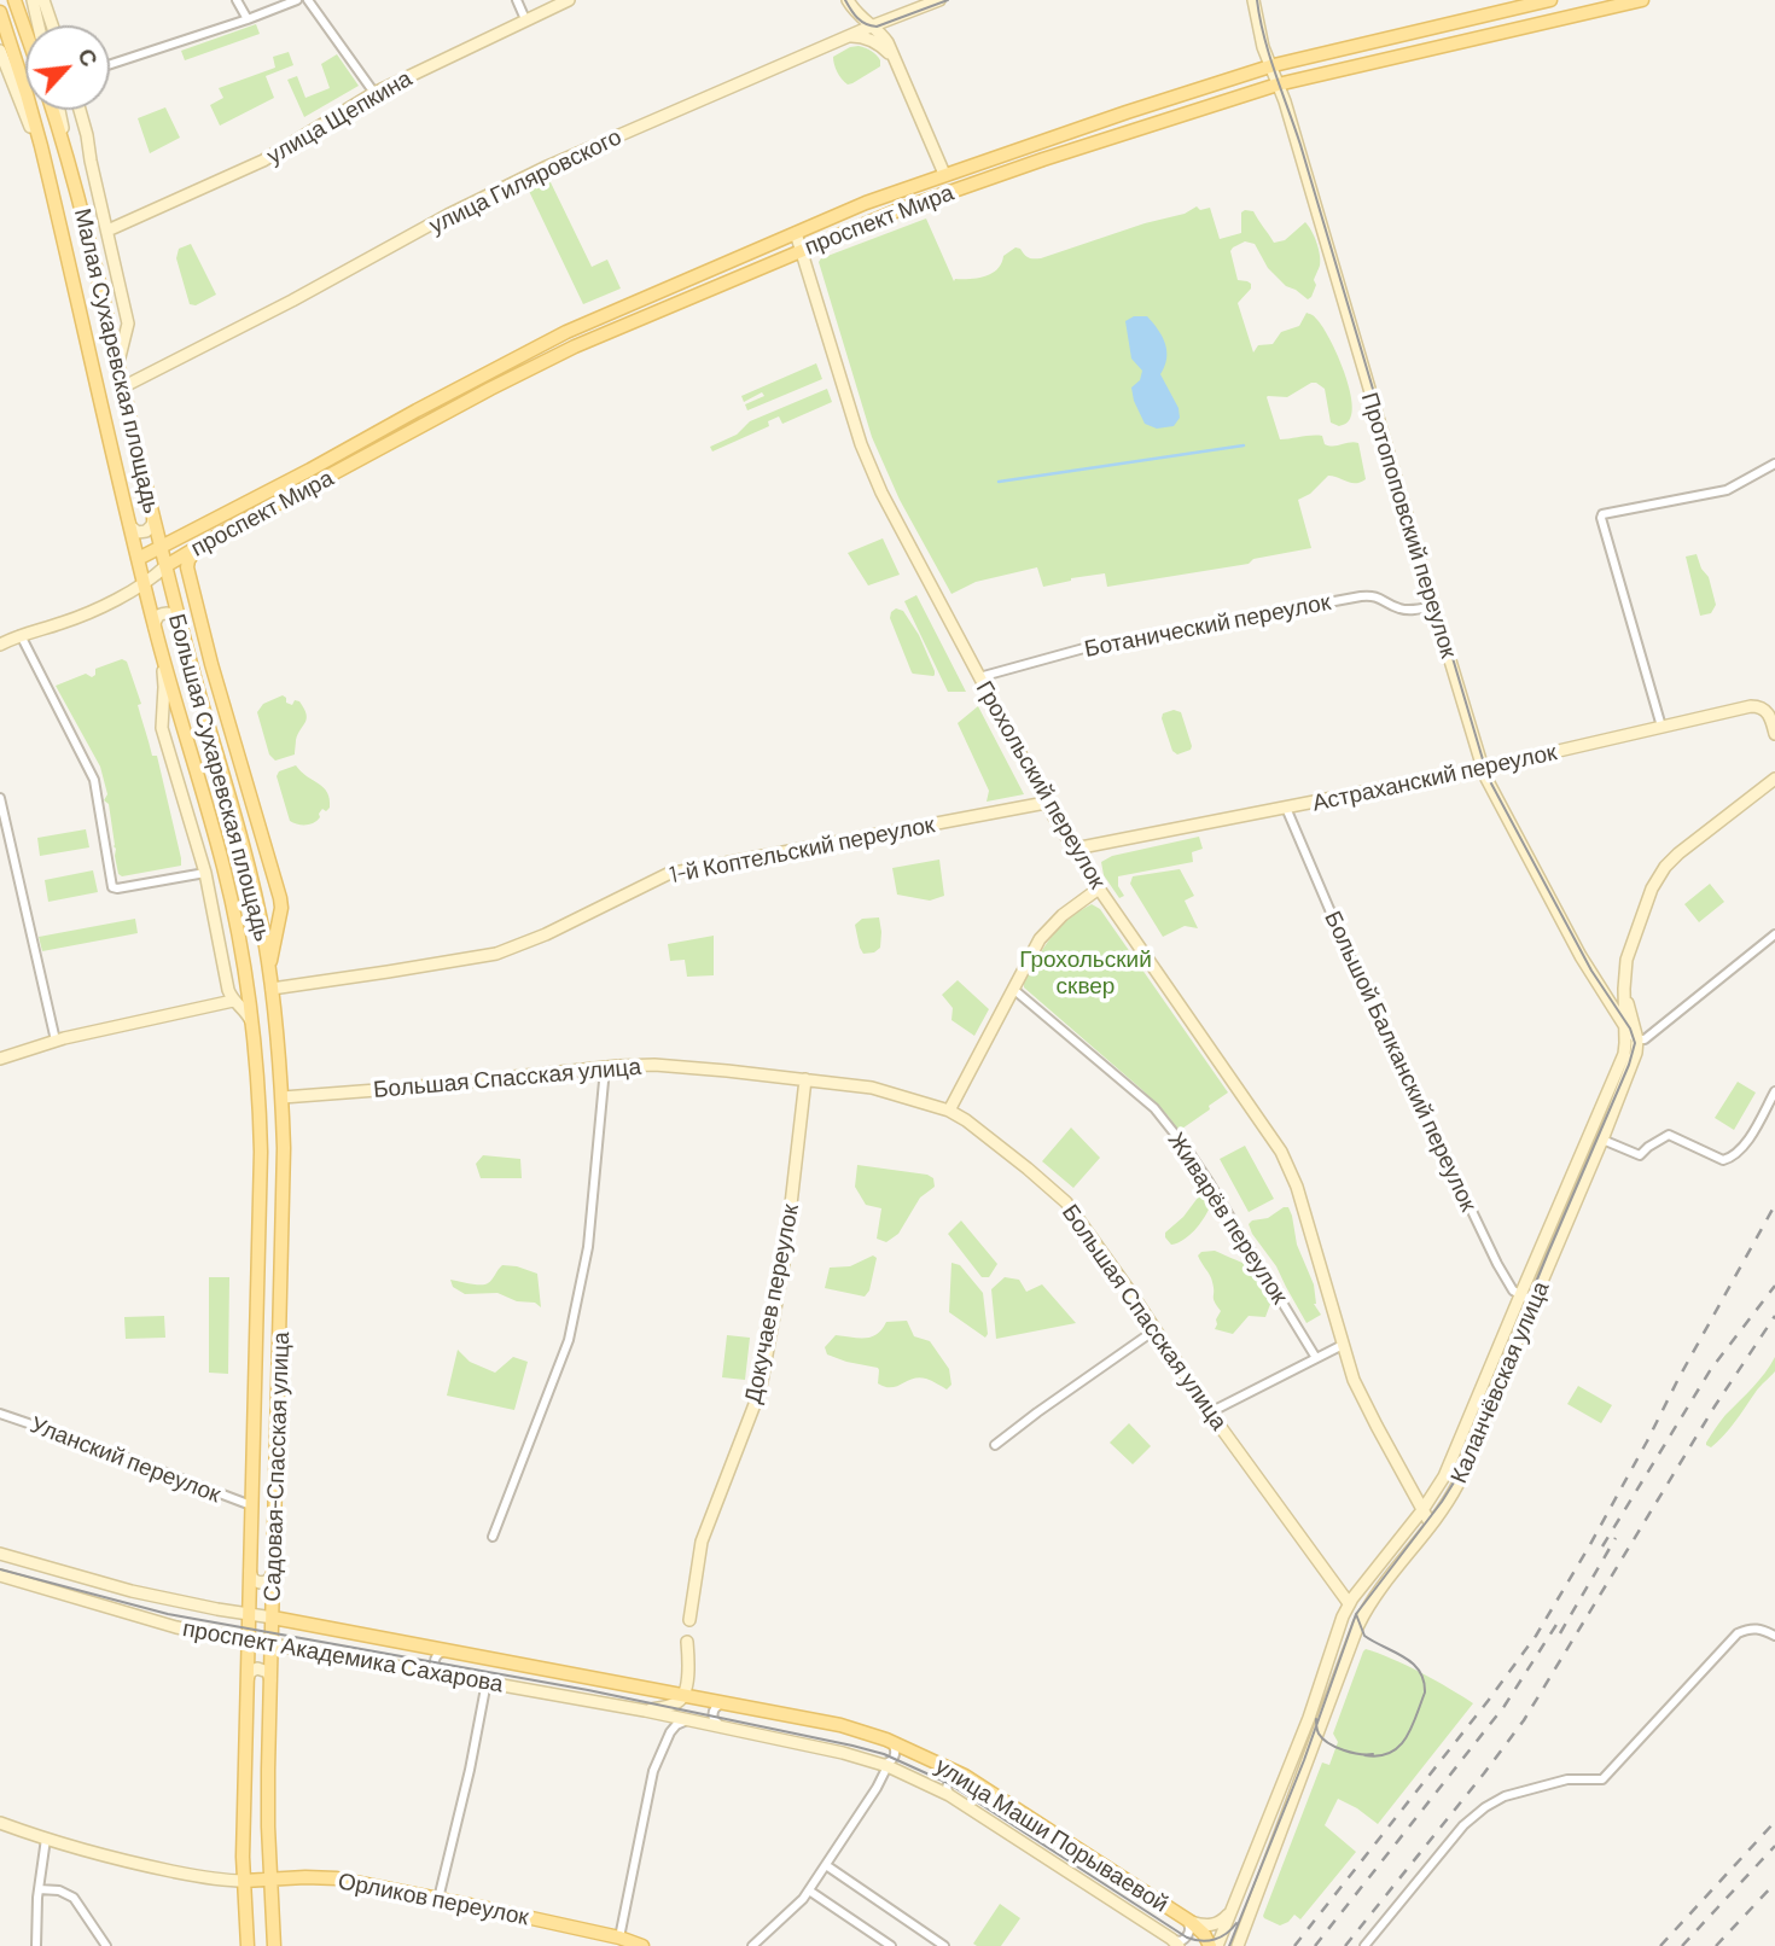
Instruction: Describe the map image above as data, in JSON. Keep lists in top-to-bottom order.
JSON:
{
  "streets": {
    "main road": [
      "проспект Мира",
      "Малая Сухаревская площадь",
      "Большая Сухаревская площадь",
      "Садовая-Спасская улица",
      "проспект Академика Сахарова",
      "улица Маши Порываевой",
      "Орликов переулок"
    ],
    "street": [
      "улица Щепкина",
      "улица Гиляровского",
      "Протопоповский переулок",
      "Ботанический переулок",
      "Астраханский переулок",
      "Грохольский переулок",
      "1-й Коптельский переулок",
      "Большой Балканский переулок",
      "Большая Спасская улица",
      "Живарёв переулок",
      "Докучаев переулок",
      "Каланчёвская улица",
      "Уланский переулок"
    ]
  },
  "crossings": [
    ["улица Гиляровского", "Малая Сухаревская площадь"],
    ["проспект Мира", "Малая Сухаревская площадь"],
    ["проспект Мира", "Протопоповский переулок"],
    ["проспект Мира", "Большая Сухаревская площадь"],
    ["проспект Мира", "Грохольский переулок"],
    ["Малая Сухаревская площадь", "Большая Сухаревская площадь"],
    ["Протопоповский переулок", "Ботанический переулок"],
    ["Протопоповский переулок", "Астраханский переулок"],
    ["Протопоповский переулок", "Каланчёвская улица"],
    ["Ботанический переулок", "Грохольский переулок"],
    ["Большая Сухаревская площадь", "1-й Коптельский переулок"],
    ["Большая Сухаревская площадь", "Садовая-Спасская улица"],
    ["Астраханский переулок", "Грохольский переулок"],
    ["Астраханский переулок", "Большой Балканский переулок"],
    ["Грохольский переулок", "1-й Коптельский переулок"],
    ["Грохольский переулок", "Каланчёвская улица"],
    ["1-й Коптельский переулок", "Садовая-Спасская улица"],
    ["Большой Балканский переулок", "Каланчёвская улица"],
    ["Большая Спасская улица", "Докучаев переулок"],
    ["Большая Спасская улица", "Каланчёвская улица"],
    ["Большая Спасская улица", "Садовая-Спасская улица"],
    ["Уланский переулок", "Садовая-Спасская улица"],
    ["Садовая-Спасская улица", "проспект Академика Сахарова"],
    ["Садовая-Спасская улица", "Орликов переулок"],
    ["проспект Академика Сахарова", "улица Маши Порываевой"]
  ],
  "parks": ["Грохольский сквер"],
  "north": "top right"
}
